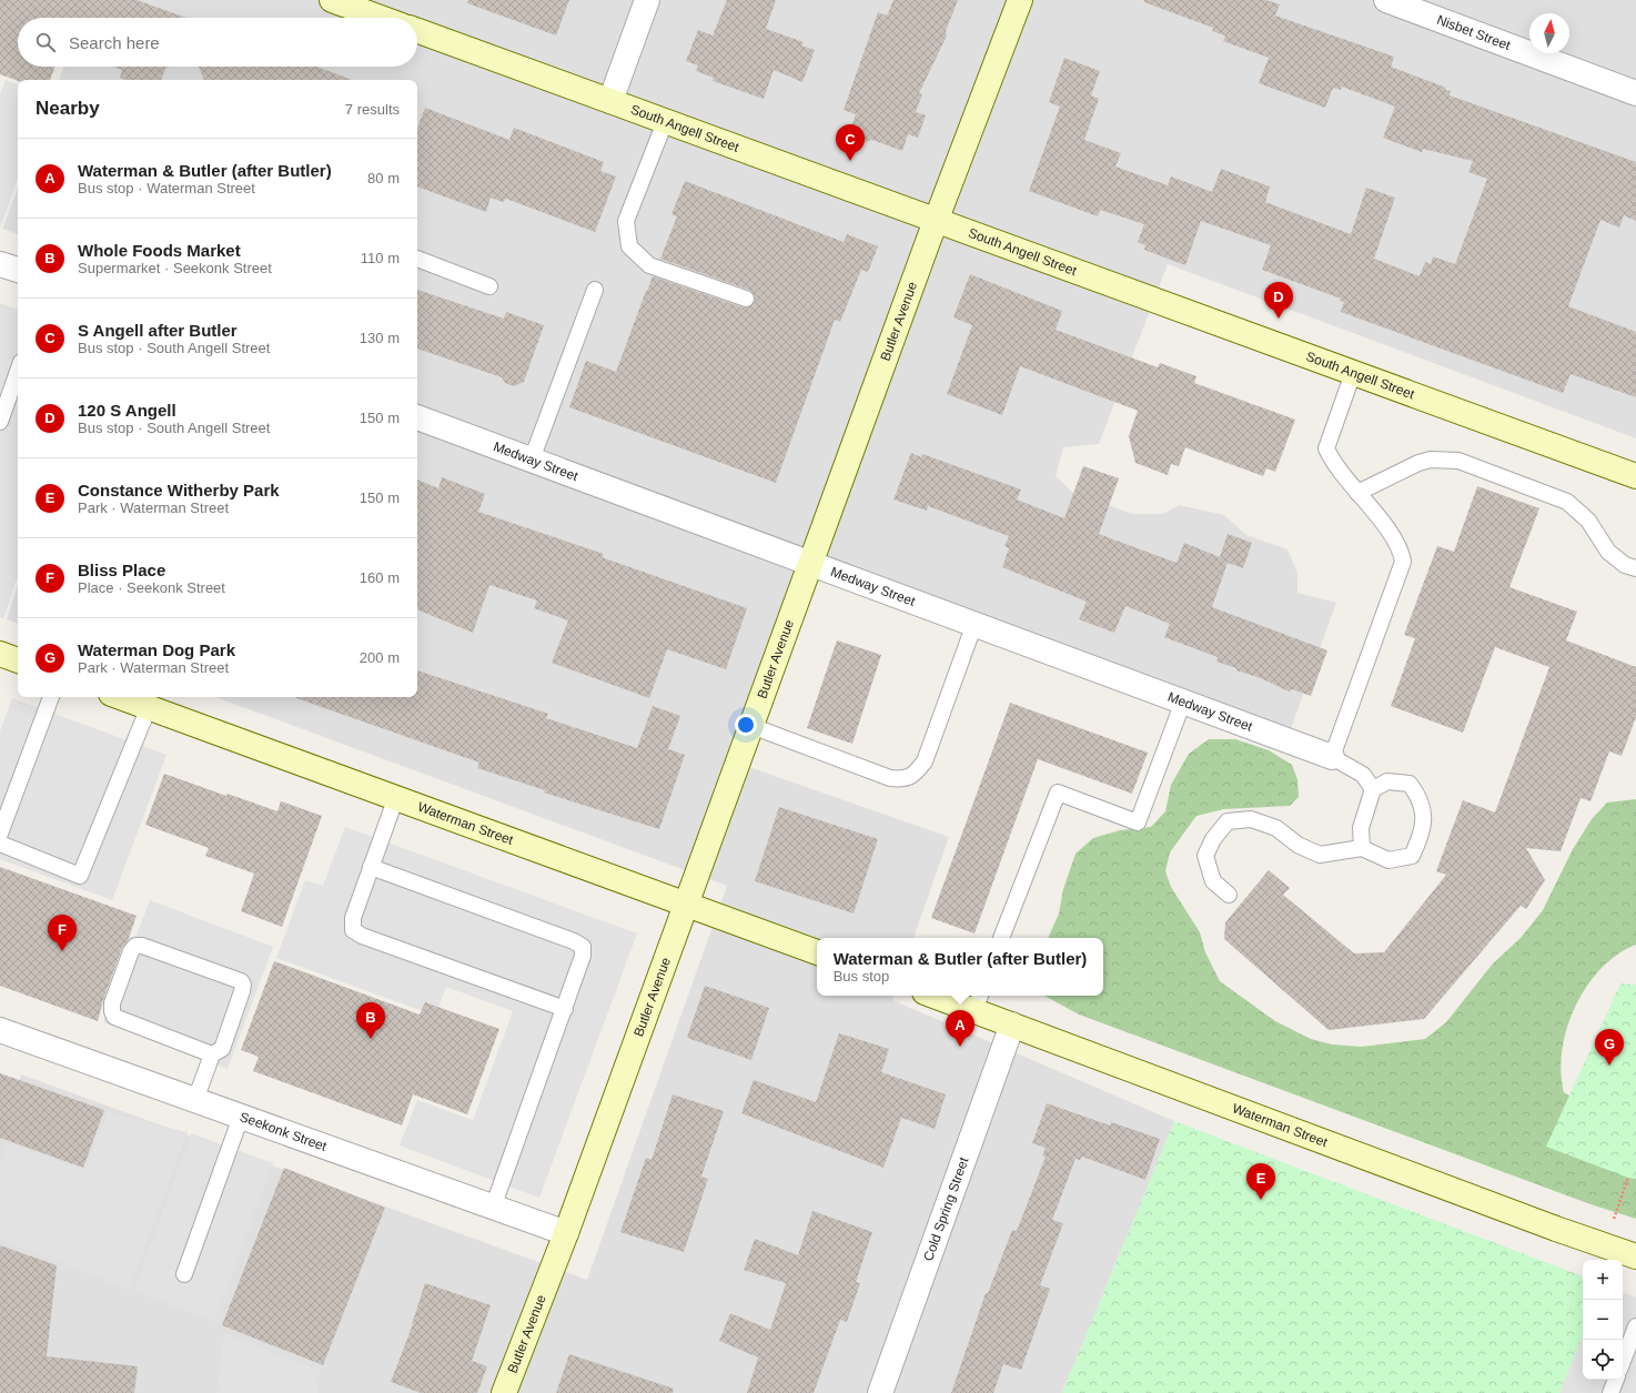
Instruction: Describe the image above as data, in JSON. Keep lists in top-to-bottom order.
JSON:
{
  "streets": {
    "main road": ["South Angell Street", "Butler Avenue", "Waterman Street"],
    "street": [
      "Nisbet Street",
      "Medway Street",
      "Seekonk Street",
      "Cold Spring Street"
    ]
  },
  "crossings": [
    ["South Angell Street", "Butler Avenue"],
    ["Butler Avenue", "Medway Street"],
    ["Butler Avenue", "Waterman Street"],
    ["Butler Avenue", "Seekonk Street"],
    ["Waterman Street", "Cold Spring Street"]
  ],
  "north": "top",
  "page": {
    "search": "Search here",
    "heading": ["Nearby", "7 results"],
    "pins": [
      "C",
      "D",
      "F",
      "B",
      "A",
      "G",
      "E"
    ],
    "list": [
      {
        "mark": "A",
        "name": "Waterman & Butler (after Butler)",
        "note": "Bus stop · Waterman Street",
        "value": "80 m"
      },
      {
        "mark": "B",
        "name": "Whole Foods Market",
        "note": "Supermarket · Seekonk Street",
        "value": "110 m"
      },
      {
        "mark": "C",
        "name": "S Angell after Butler",
        "note": "Bus stop · South Angell Street",
        "value": "130 m"
      },
      {
        "mark": "D",
        "name": "120 S Angell",
        "note": "Bus stop · South Angell Street",
        "value": "150 m"
      },
      {
        "mark": "E",
        "name": "Constance Witherby Park",
        "note": "Park · Waterman Street",
        "value": "150 m"
      },
      {
        "mark": "F",
        "name": "Bliss Place",
        "note": "Place · Seekonk Street",
        "value": "160 m"
      },
      {
        "mark": "G",
        "name": "Waterman Dog Park",
        "note": "Park · Waterman Street",
        "value": "200 m"
      }
    ],
    "popup": ["Waterman & Butler (after Butler)", "Bus stop"],
    "map_buttons": ["+", "−"]
  }
}
